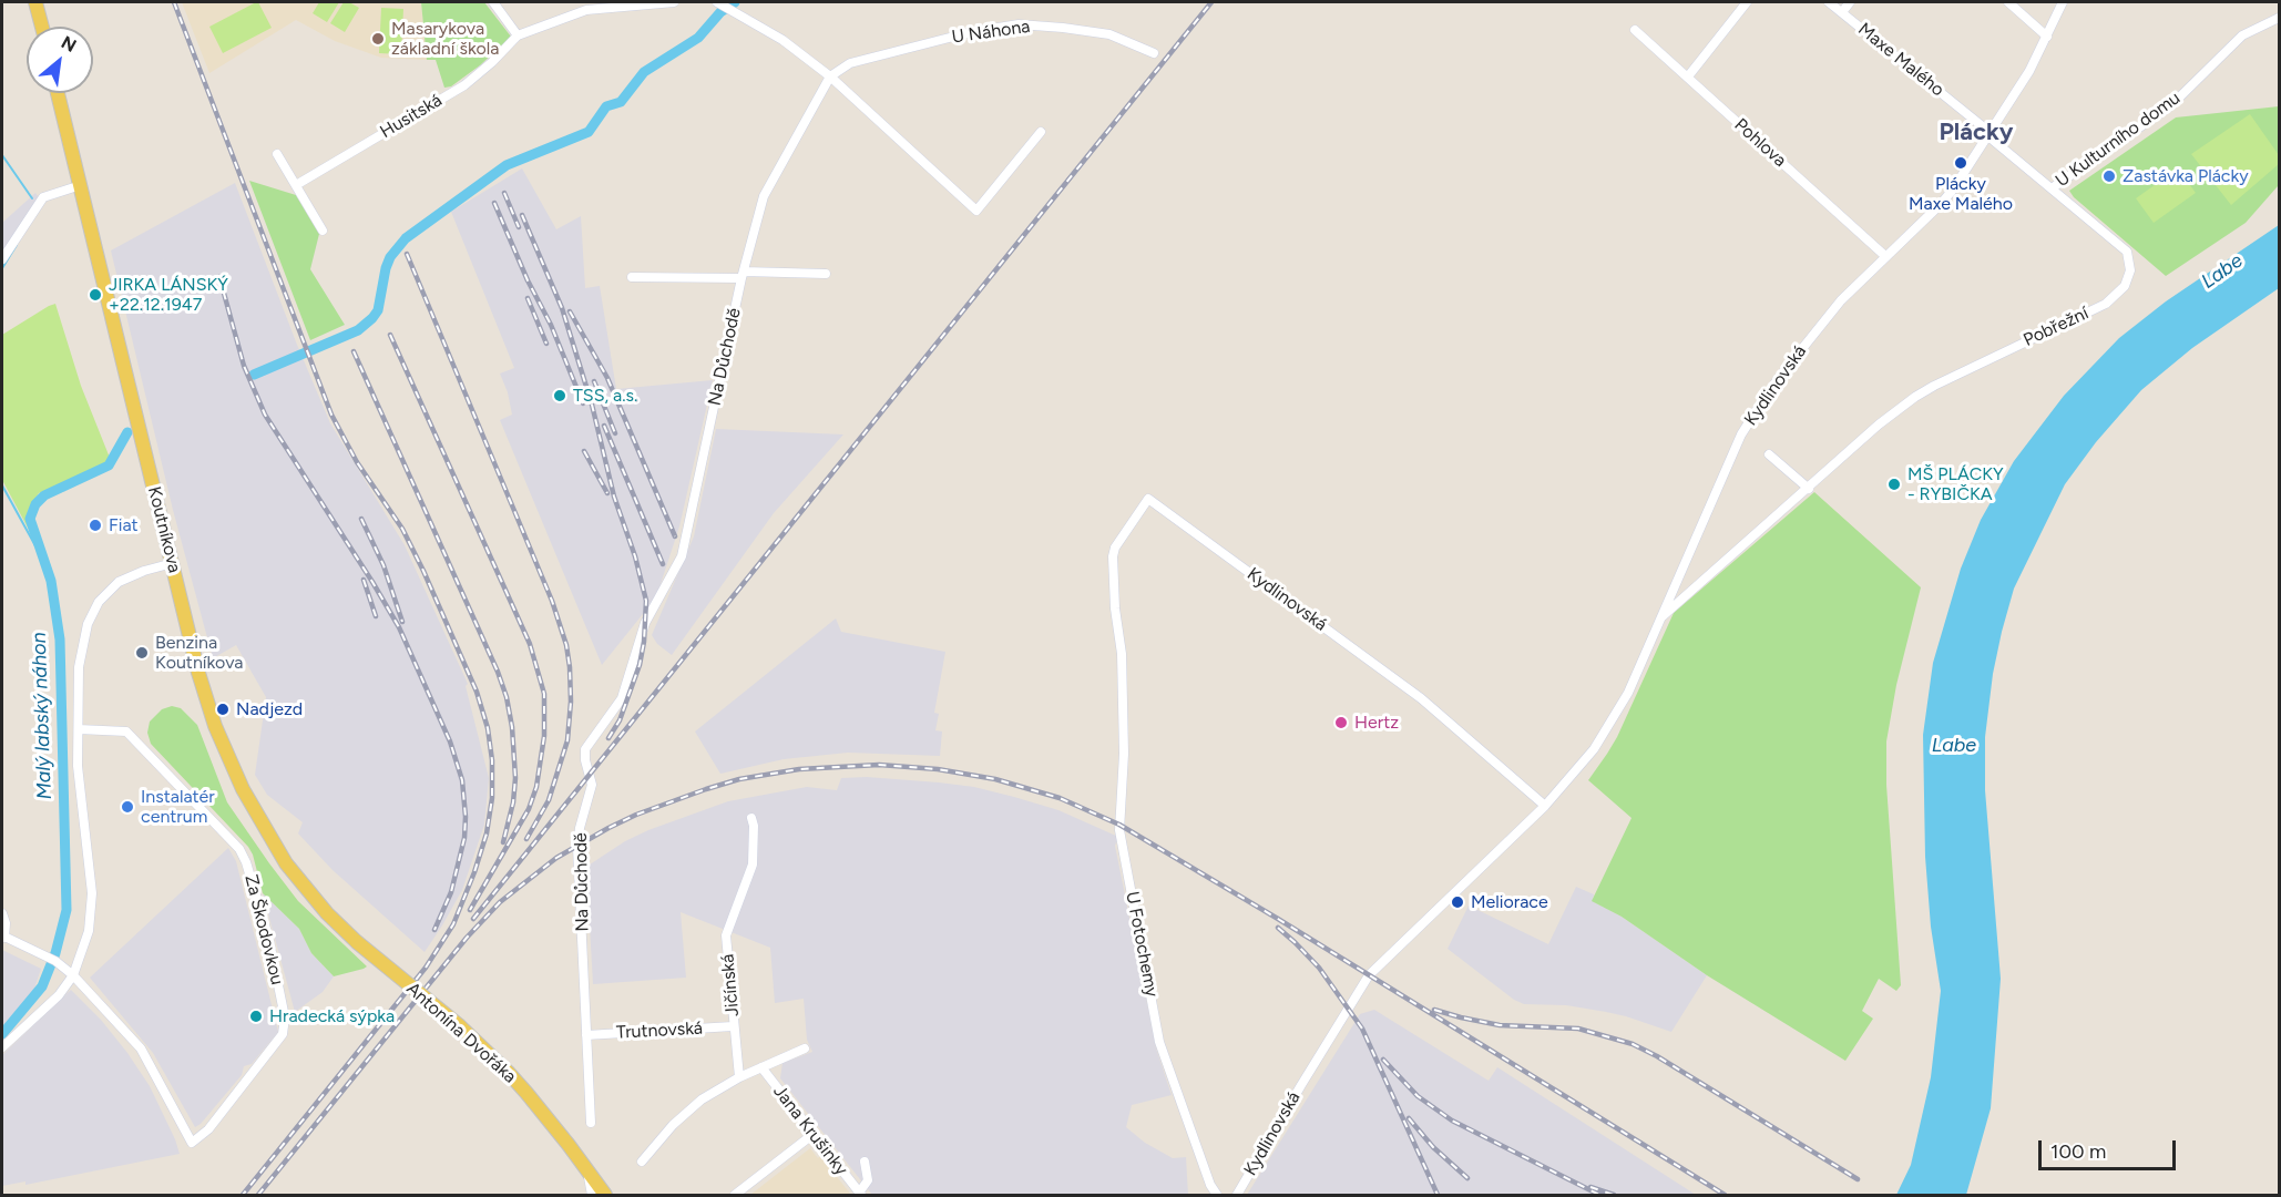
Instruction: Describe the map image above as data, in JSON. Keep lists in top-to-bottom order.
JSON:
{
  "streets": {
    "main road": ["Koutníkova", "Antonína Dvořáka"],
    "street": [
      "U Náhona",
      "Maxe Malého",
      "Husitská",
      "U Kulturního domu",
      "Pohlova",
      "Pobřežní",
      "Na Důchodě",
      "Kydlinovská",
      "Za Škodovkou",
      "U Fotochemy",
      "Jičínská",
      "Trutnovská",
      "Jana Krušinky"
    ]
  },
  "crossings": [
    ["U Náhona", "Na Důchodě"],
    ["Maxe Malého", "Pobřežní"],
    ["Maxe Malého", "Kydlinovská"],
    ["U Kulturního domu", "Pobřežní"],
    ["Pohlova", "Kydlinovská"],
    ["Pobřežní", "Kydlinovská"],
    ["Na Důchodě", "Trutnovská"],
    ["Kydlinovská", "U Fotochemy"],
    ["Koutníkova", "Antonína Dvořáka"],
    ["Jičínská", "Trutnovská"]
  ],
  "districts": ["Plácky"],
  "water": ["Labe", "Malý labský náhon"],
  "places": [
    "Masarykova základní škola",
    "Plácky Maxe Malého",
    "Zastávka Plácky",
    "JIRKA LÁNSKÝ +22.12.1947",
    "TSS, a.s.",
    "MŠ PLÁCKY - RYBIČKA",
    "Fiat",
    "Benzina Koutníkova",
    "Nadjezd",
    "Hertz",
    "Instalatér centrum",
    "Meliorace",
    "Hradecká sýpka"
  ],
  "scale_bar": "100 m",
  "north": "top right"
}
